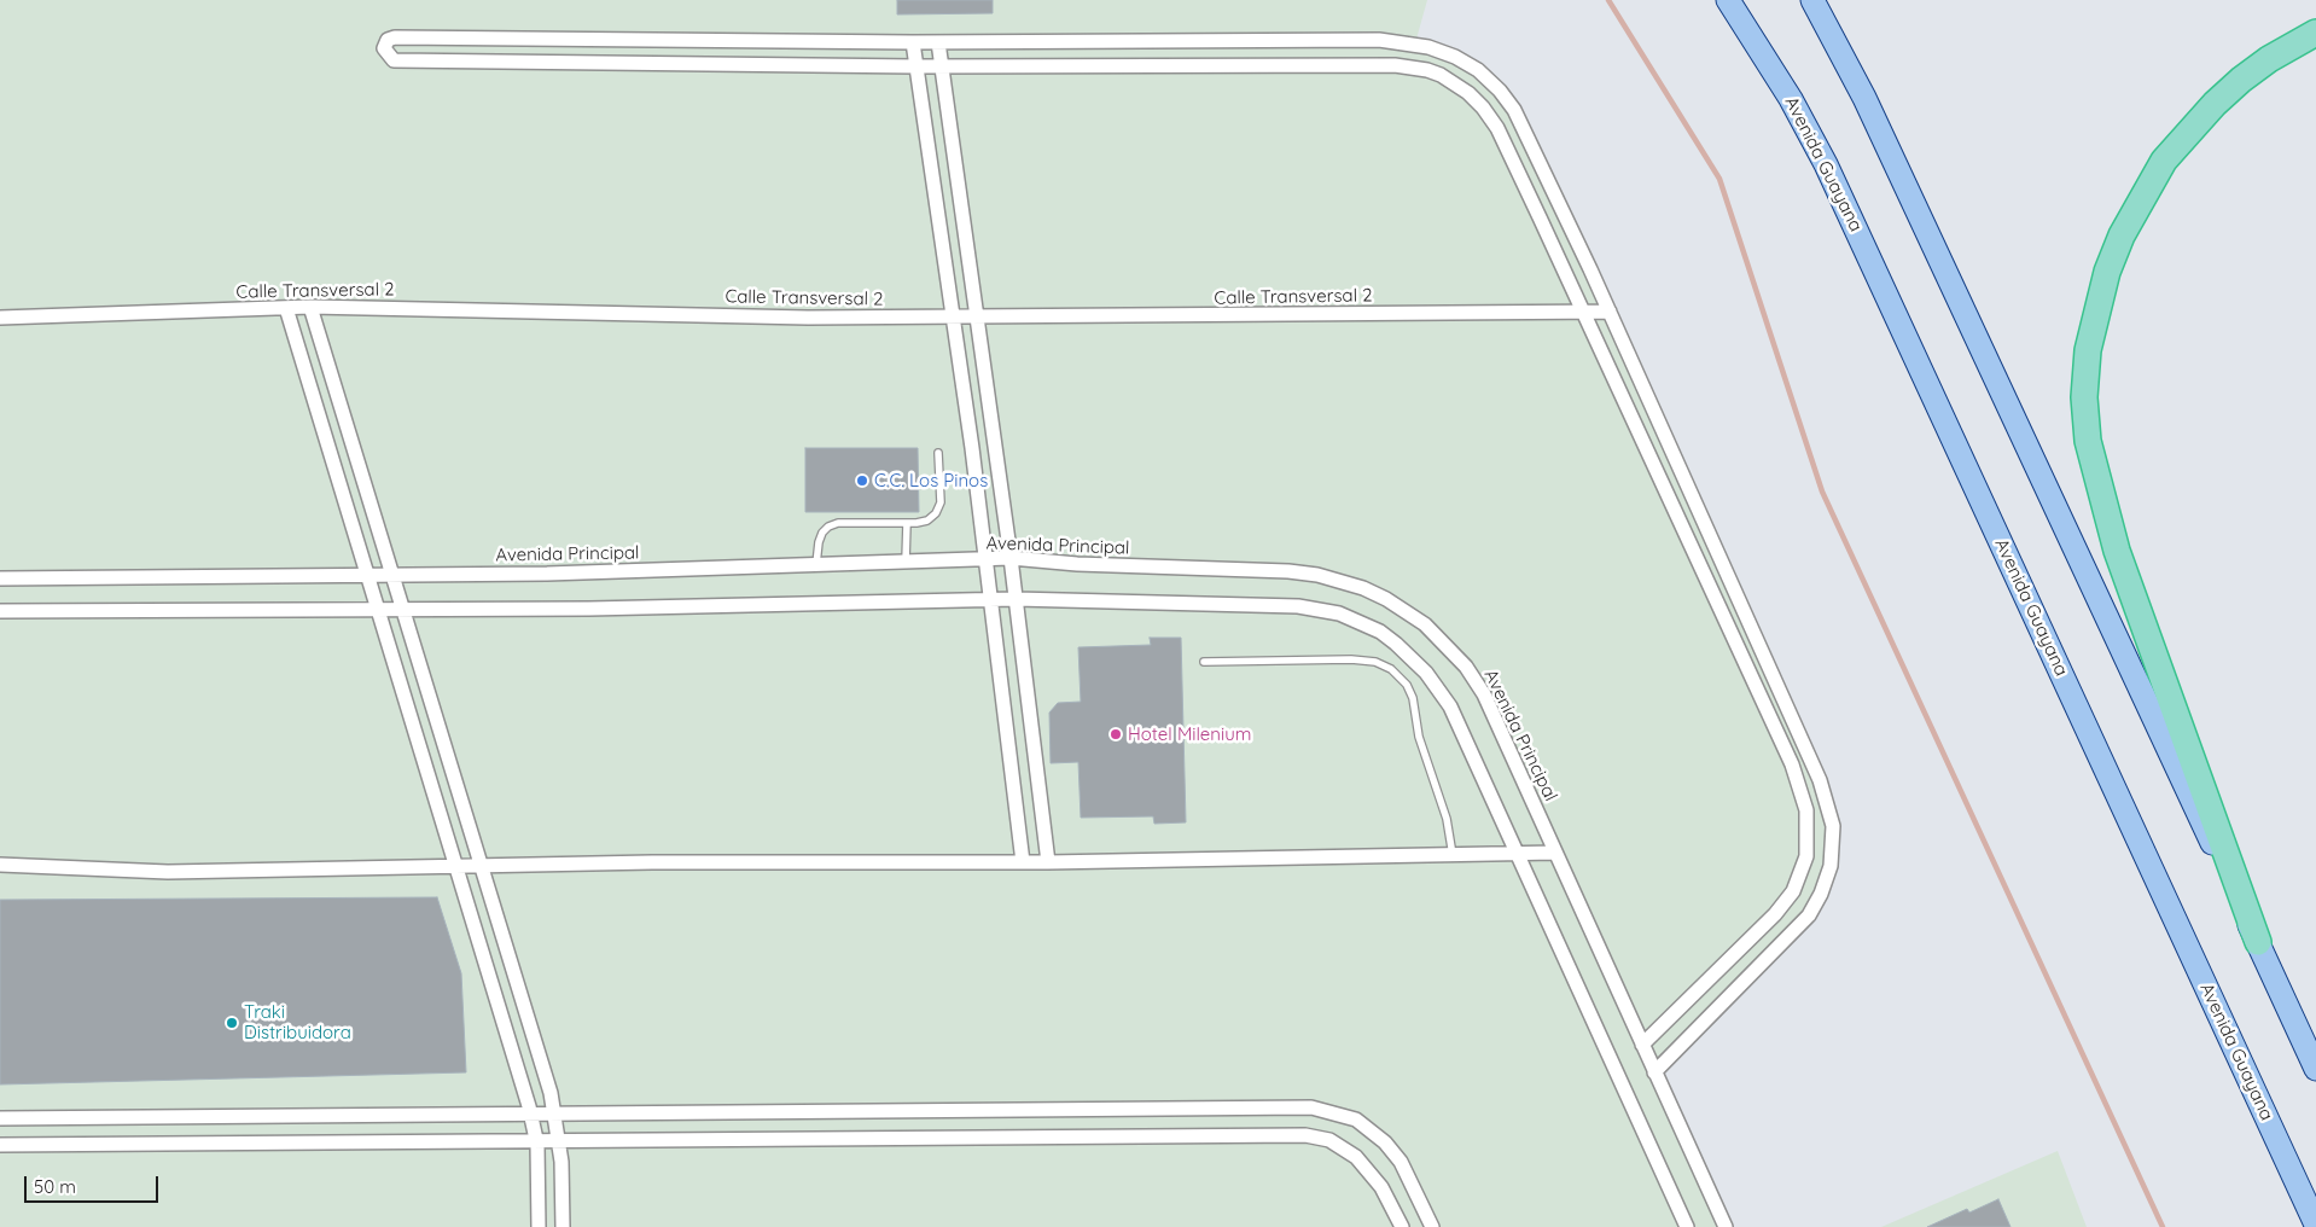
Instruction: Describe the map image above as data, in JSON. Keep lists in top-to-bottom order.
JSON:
{
  "streets": {
    "main road": ["Avenida Guayana"],
    "street": ["Calle Transversal 2", "Avenida Principal"]
  },
  "places": ["C.C. Los Pinos", "Hotel Milenium", "Traki Distribuidora"],
  "scale_bar": "50 m"
}
